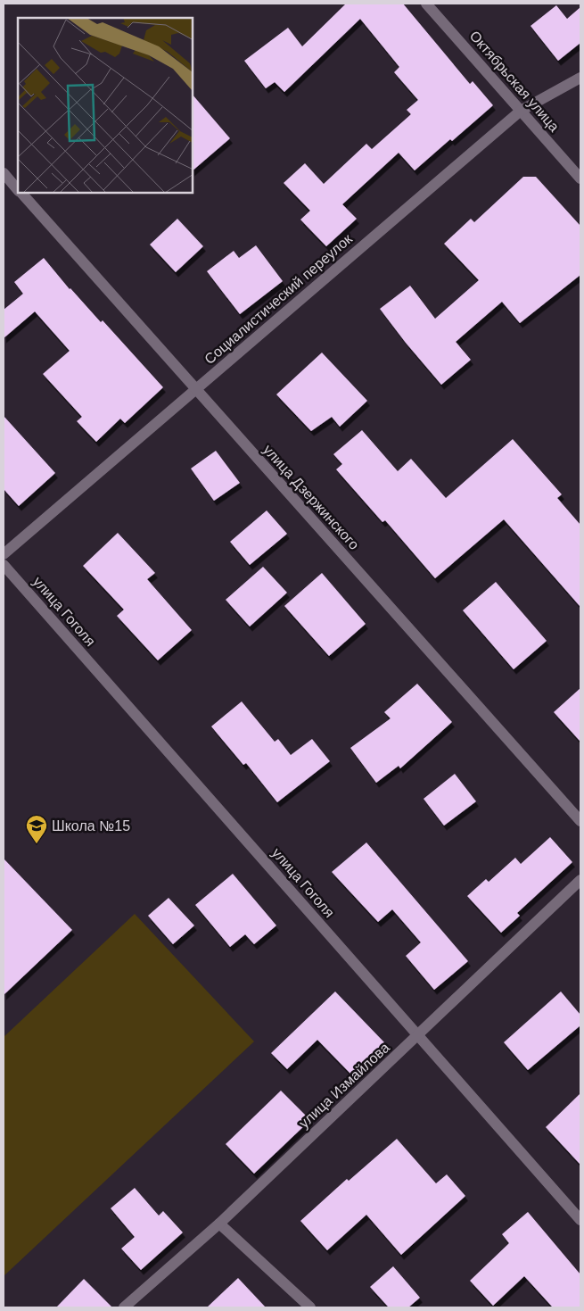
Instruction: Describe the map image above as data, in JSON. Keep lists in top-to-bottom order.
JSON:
{
  "streets": {
    "street": [
      "Октябрьская улица",
      "Социалистический переулок",
      "улица Дзержинского",
      "улица Гоголя",
      "улица Измайлова"
    ]
  },
  "crossings": [
    ["Октябрьская улица", "Социалистический переулок"],
    ["Социалистический переулок", "улица Дзержинского"],
    ["улица Гоголя", "улица Измайлова"]
  ],
  "places": {
    "school or university": ["Школа №15"]
  }
}
